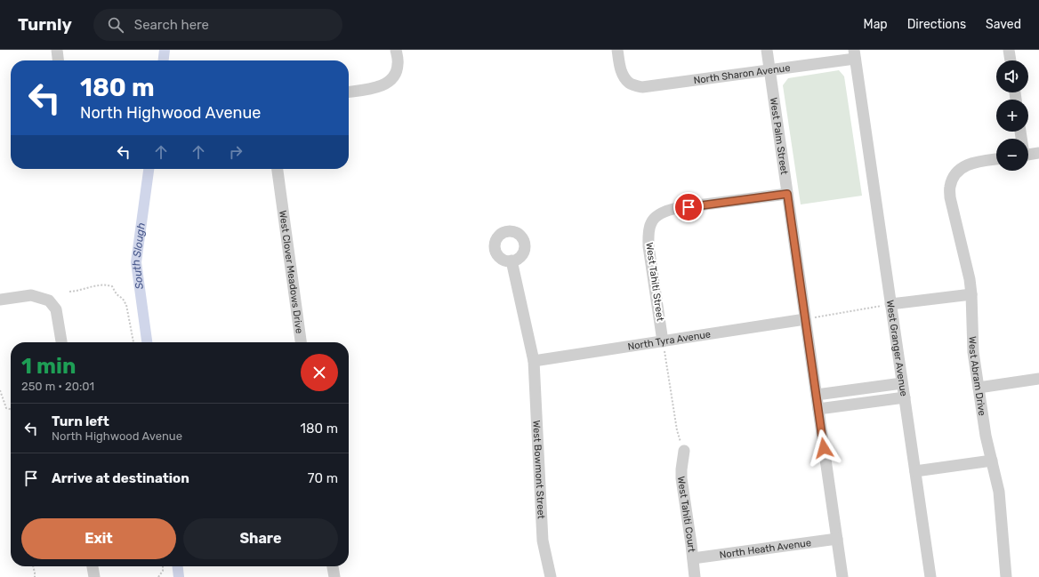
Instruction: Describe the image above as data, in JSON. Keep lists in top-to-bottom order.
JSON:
{
  "streets": {
    "street": [
      "North Sharon Avenue",
      "West Palm Street",
      "West Clover Meadows Drive",
      "West Tahiti Street",
      "North Tyra Avenue",
      "West Granger Avenue",
      "West Abram Drive",
      "West Bowmont Street",
      "West Tahiti Court",
      "North Heath Avenue"
    ]
  },
  "crossings": [
    ["North Sharon Avenue", "West Palm Street"],
    ["North Sharon Avenue", "West Granger Avenue"],
    ["West Palm Street", "West Tahiti Street"],
    ["West Palm Street", "North Tyra Avenue"],
    ["West Palm Street", "North Heath Avenue"],
    ["West Tahiti Street", "North Tyra Avenue"],
    ["North Tyra Avenue", "West Bowmont Street"],
    ["West Tahiti Court", "North Heath Avenue"]
  ],
  "water": ["South Slough"],
  "page": {
    "header": "Turnly",
    "search": "Search here",
    "nav": ["Map", "Directions", "Saved"],
    "map_buttons": ["+", "−"],
    "turn": ["180 m", "North Highwood Avenue"],
    "heading": ["1 min", "250 m · 20:01"],
    "list": [
      {
        "name": "Turn left",
        "note": "North Highwood Avenue",
        "value": "180 m"
      },
      {
        "name": "Arrive at destination",
        "value": "70 m"
      }
    ],
    "buttons": ["Exit", "Share"]
  }
}
